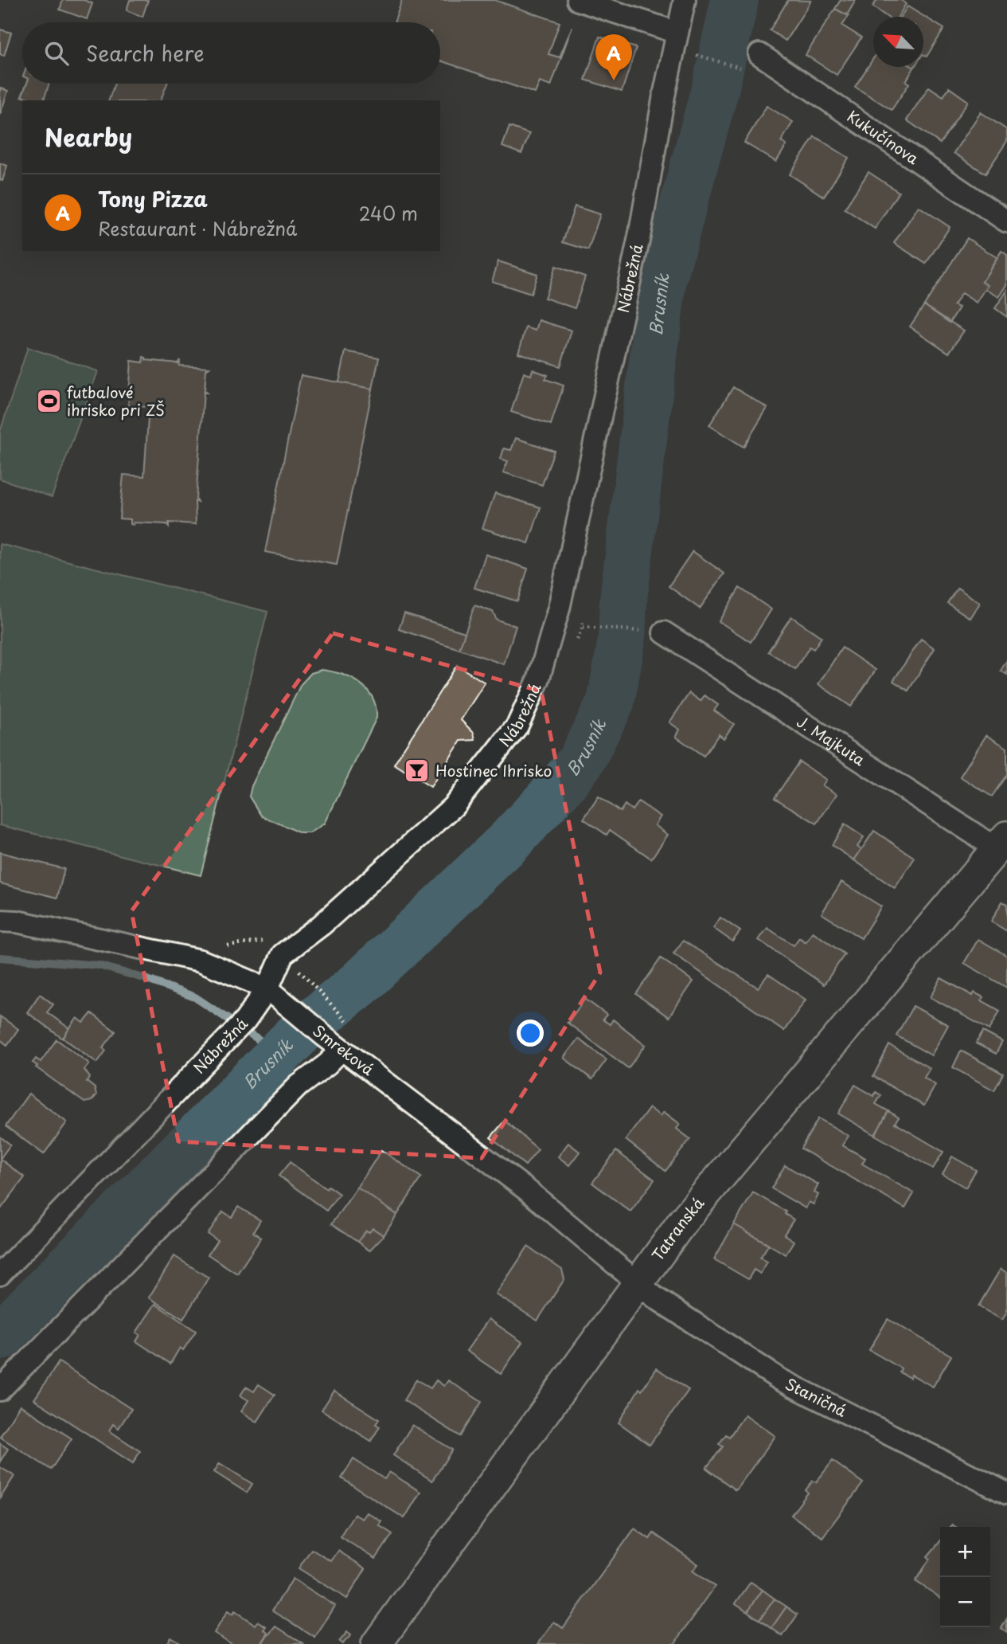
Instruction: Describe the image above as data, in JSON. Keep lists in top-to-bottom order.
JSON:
{
  "streets": {
    "main road": ["Tatranská"],
    "street": [
      "Kukučínova",
      "Nábrežná",
      "J. Majkuta",
      "Smreková",
      "Staničná"
    ]
  },
  "crossings": [
    ["Nábrežná", "Smreková"],
    ["J. Majkuta", "Tatranská"],
    ["Smreková", "Tatranská"],
    ["Smreková", "Staničná"],
    ["Tatranská", "Staničná"]
  ],
  "water": ["Brusník"],
  "places": {
    "sports": ["futbalové ihrisko pri ZŠ"],
    "bar": ["Hostinec Ihrisko"]
  },
  "north": "top left",
  "page": {
    "search": "Search here",
    "pins": "A",
    "heading": "Nearby",
    "list": [
      {
        "mark": "A",
        "name": "Tony Pizza",
        "note": "Restaurant · Nábrežná",
        "value": "240 m"
      }
    ],
    "map_buttons": ["+", "−"]
  }
}
